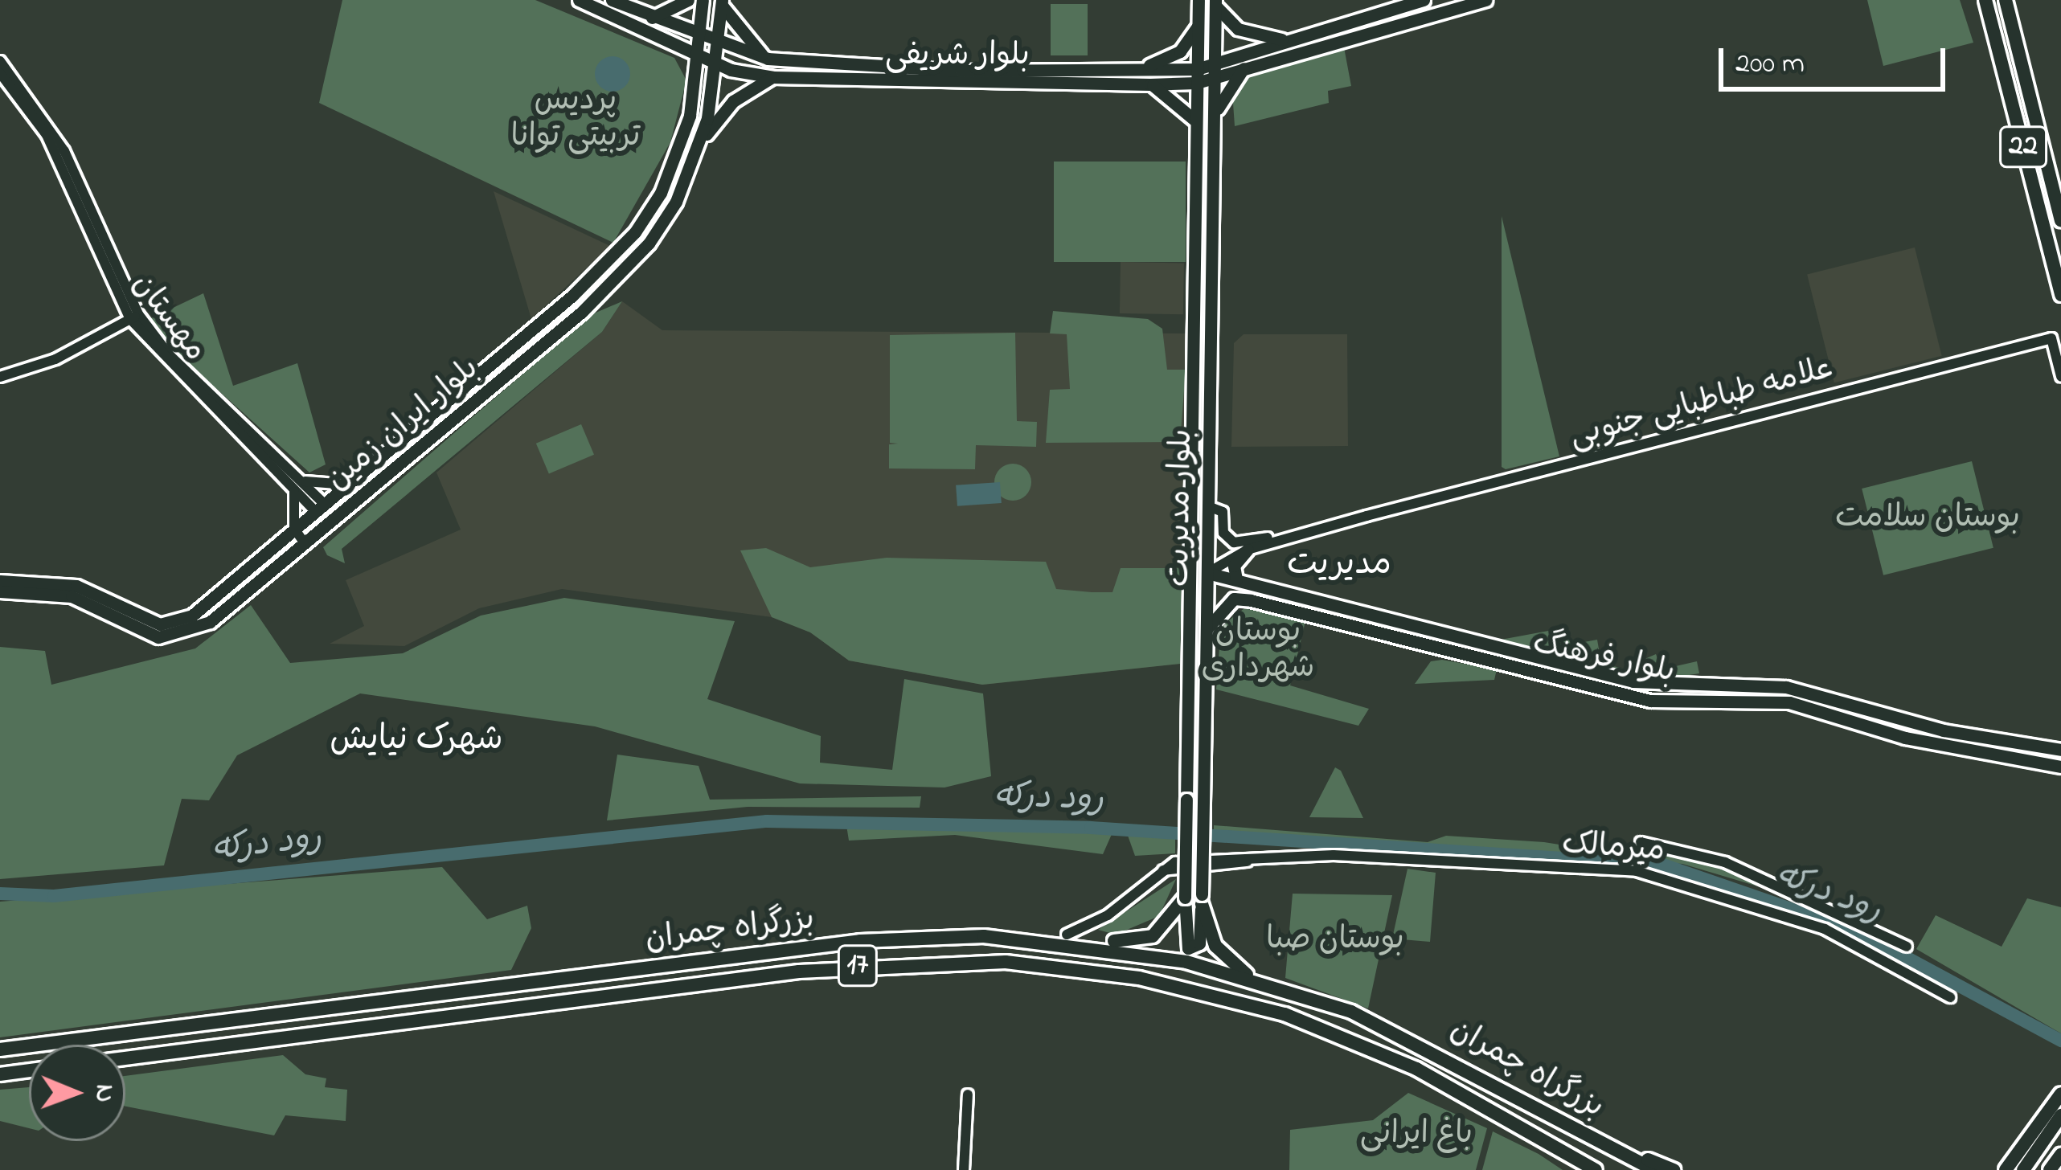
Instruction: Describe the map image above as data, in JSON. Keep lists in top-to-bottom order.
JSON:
{
  "streets": {
    "highway": ["22", "بزرگراه چمران", "17"],
    "main road": [
      "بلوار شریفی",
      "بلوار ایران زمین",
      "بلوار مدیریت",
      "بلوار فرهنگ"
    ],
    "street": ["مهستان", "علامه طباطبایی جنوبی", "میرمالک"]
  },
  "crossings": [
    ["بلوار شریفی", "بلوار ایران زمین"],
    ["بلوار شریفی", "بلوار مدیریت"],
    ["مهستان", "بلوار ایران زمین"],
    ["علامه طباطبایی جنوبی", "بلوار مدیریت"],
    ["علامه طباطبایی جنوبی", "بلوار فرهنگ"],
    ["بلوار مدیریت", "بلوار فرهنگ"]
  ],
  "districts": ["مدیریت", "شهرک نیایش"],
  "water": ["رود درکه"],
  "parks": [
    "پردیس تربیتی توانا",
    "بوستان سلامت",
    "بوستان شهرداری",
    "بوستان صبا",
    "باغ ایرانی"
  ],
  "scale_bar": "200 m",
  "north": "right"
}
